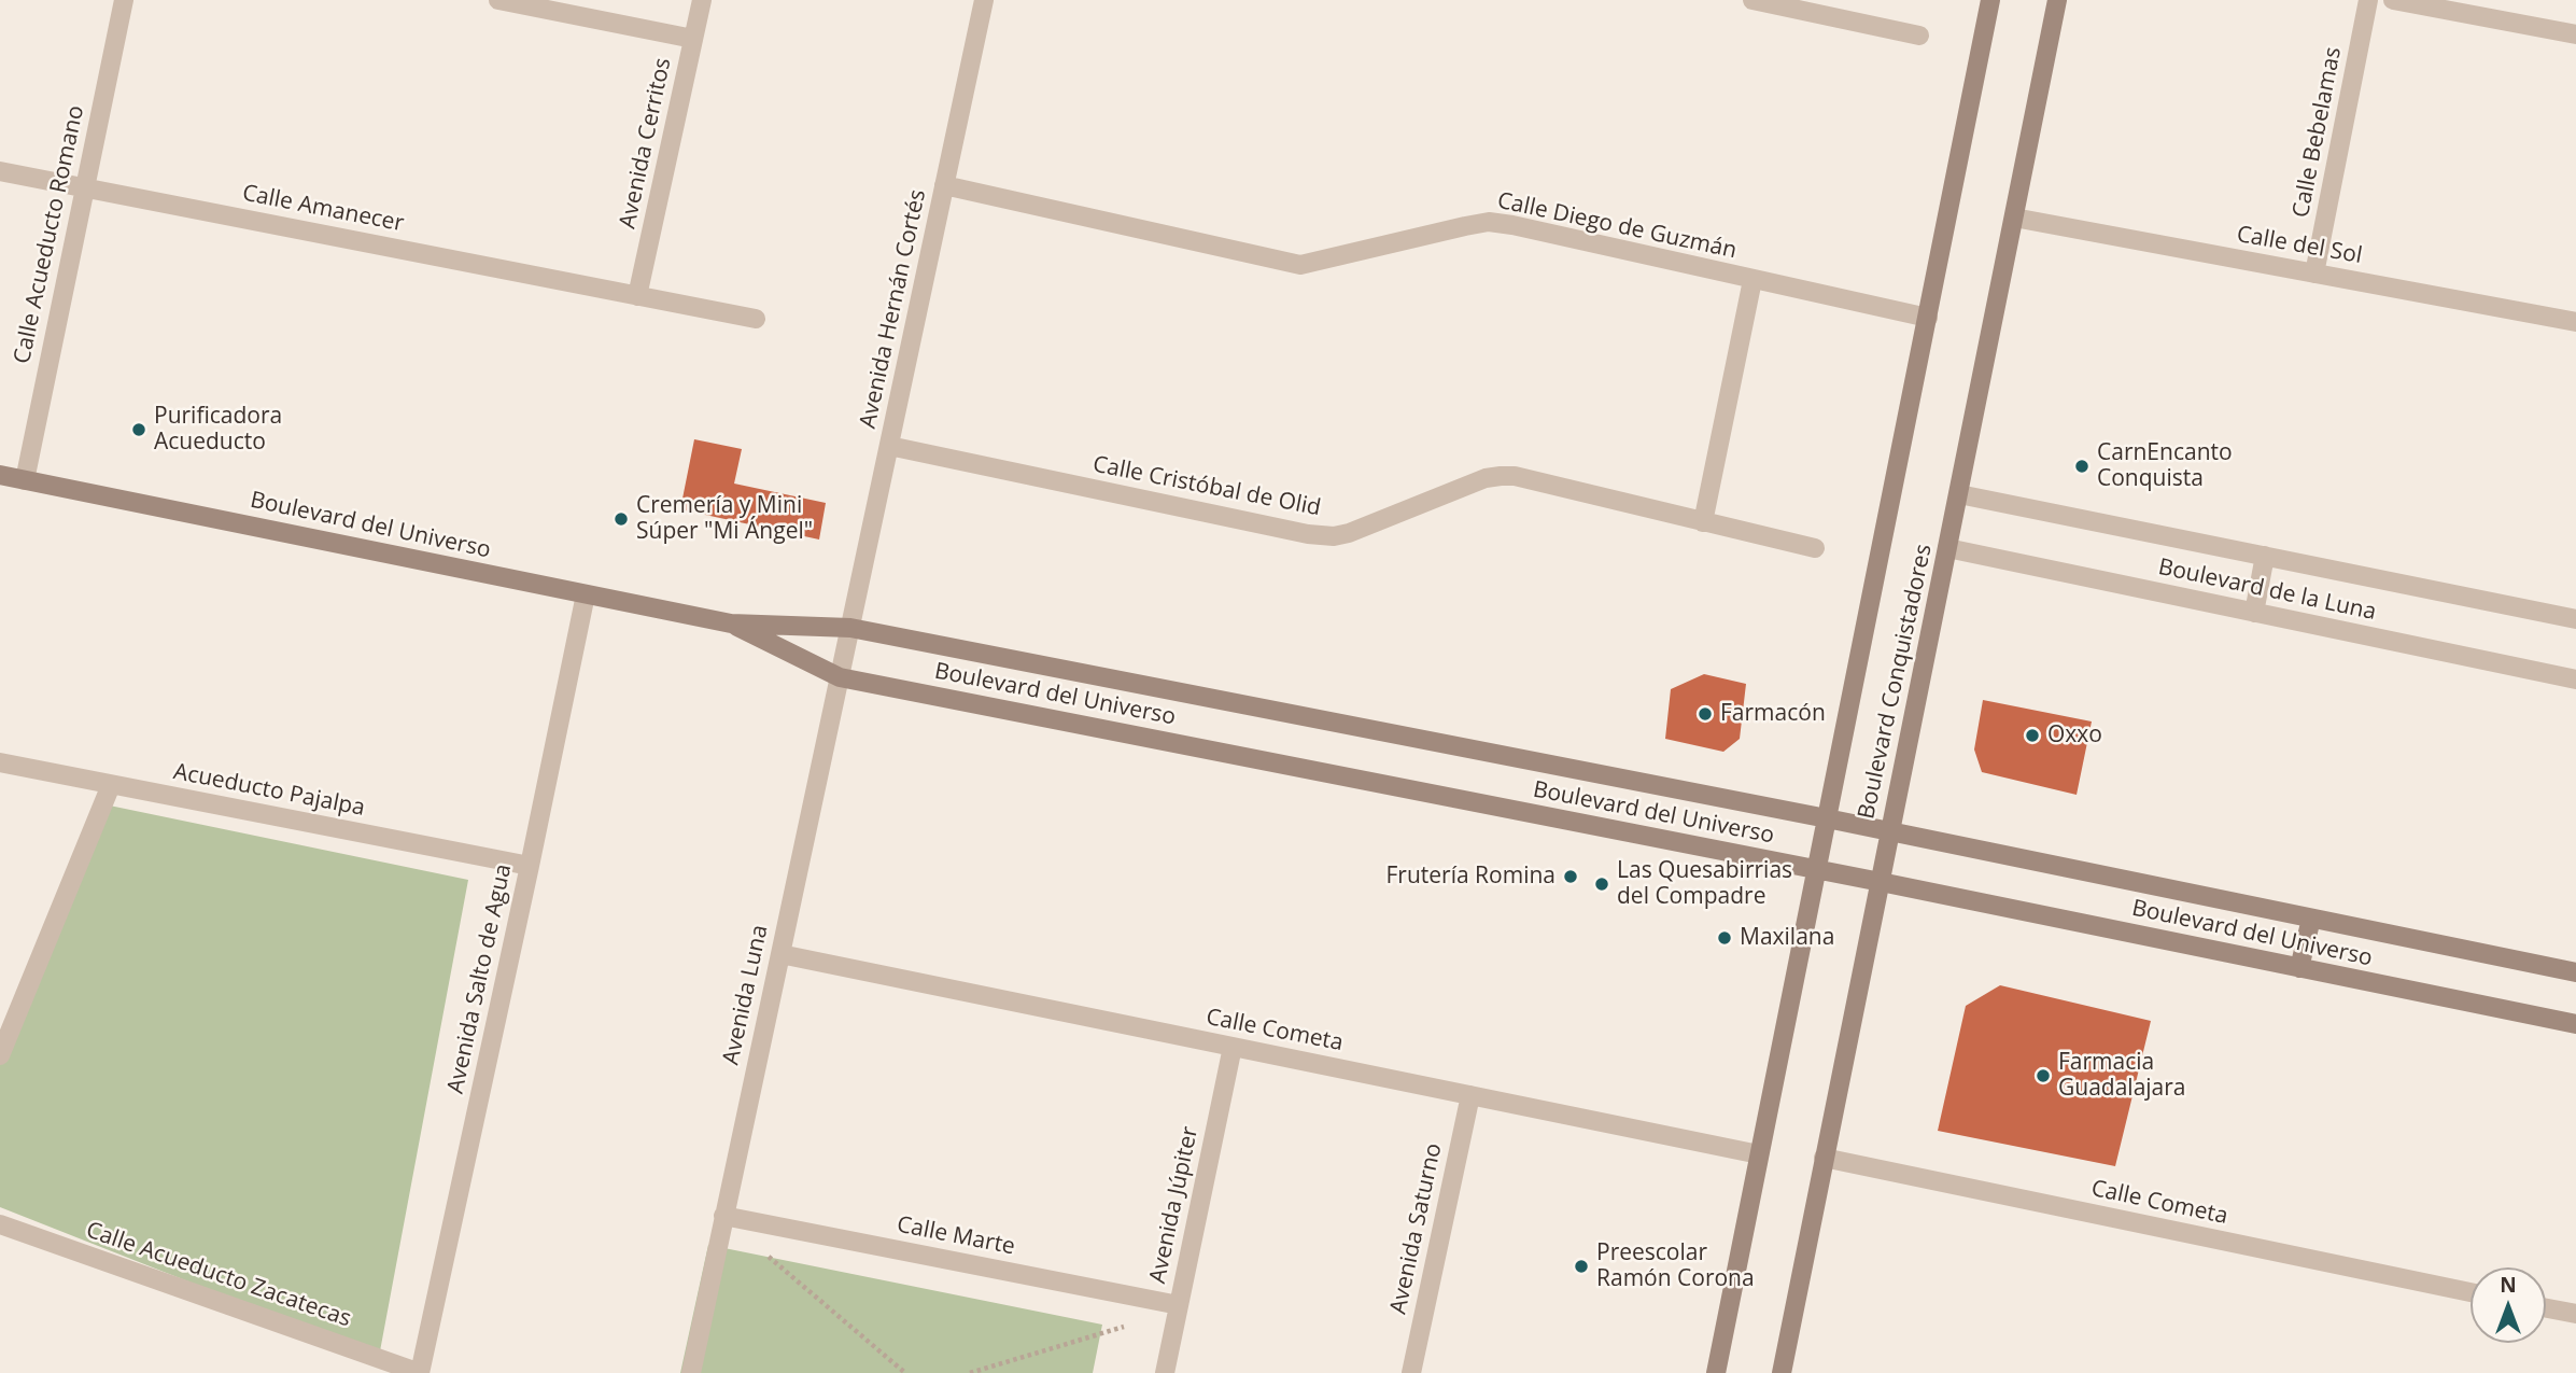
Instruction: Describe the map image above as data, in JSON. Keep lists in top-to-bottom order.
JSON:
{
  "streets": {
    "street": [
      "Calle Bebelamas",
      "Avenida Cerritos",
      "Calle Amanecer",
      "Calle Diego de Guzmán",
      "Calle Acueducto Romano",
      "Calle del Sol",
      "Avenida Hernán Cortés",
      "Calle Cristóbal de Olid",
      "Boulevard del Universo",
      "Boulevard de la Luna",
      "Boulevard Conquistadores",
      "Acueducto Pajalpa",
      "Avenida Salto de Agua",
      "Avenida Luna",
      "Calle Cometa",
      "Avenida Júpiter",
      "Avenida Saturno",
      "Calle Marte",
      "Calle Acueducto Zacatecas"
    ]
  },
  "crossings": [
    ["Calle Bebelamas", "Calle del Sol"],
    ["Avenida Cerritos", "Calle Amanecer"],
    ["Calle Amanecer", "Calle Acueducto Romano"],
    ["Calle Diego de Guzmán", "Avenida Hernán Cortés"],
    ["Calle Diego de Guzmán", "Boulevard Conquistadores"],
    ["Calle Acueducto Romano", "Boulevard del Universo"],
    ["Calle del Sol", "Boulevard Conquistadores"],
    ["Avenida Hernán Cortés", "Calle Cristóbal de Olid"],
    ["Avenida Hernán Cortés", "Boulevard del Universo"],
    ["Avenida Hernán Cortés", "Avenida Luna"],
    ["Boulevard del Universo", "Boulevard Conquistadores"],
    ["Boulevard del Universo", "Avenida Salto de Agua"],
    ["Boulevard del Universo", "Avenida Luna"],
    ["Boulevard de la Luna", "Boulevard Conquistadores"],
    ["Boulevard Conquistadores", "Calle Cometa"],
    ["Acueducto Pajalpa", "Avenida Salto de Agua"],
    ["Avenida Salto de Agua", "Calle Acueducto Zacatecas"],
    ["Avenida Luna", "Calle Cometa"],
    ["Avenida Luna", "Calle Marte"],
    ["Calle Cometa", "Avenida Júpiter"],
    ["Calle Cometa", "Avenida Saturno"],
    ["Avenida Júpiter", "Calle Marte"]
  ],
  "places": [
    "Purificadora Acueducto",
    "CarnEncanto Conquista",
    "Cremería y Mini Súper \"Mi Ángel\"",
    "Farmacón",
    "Oxxo",
    "Frutería Romina",
    "Las Quesabirrias del Compadre",
    "Maxilana",
    "Farmacia Guadalajara",
    "Preescolar Ramón Corona"
  ],
  "north": "top"
}
